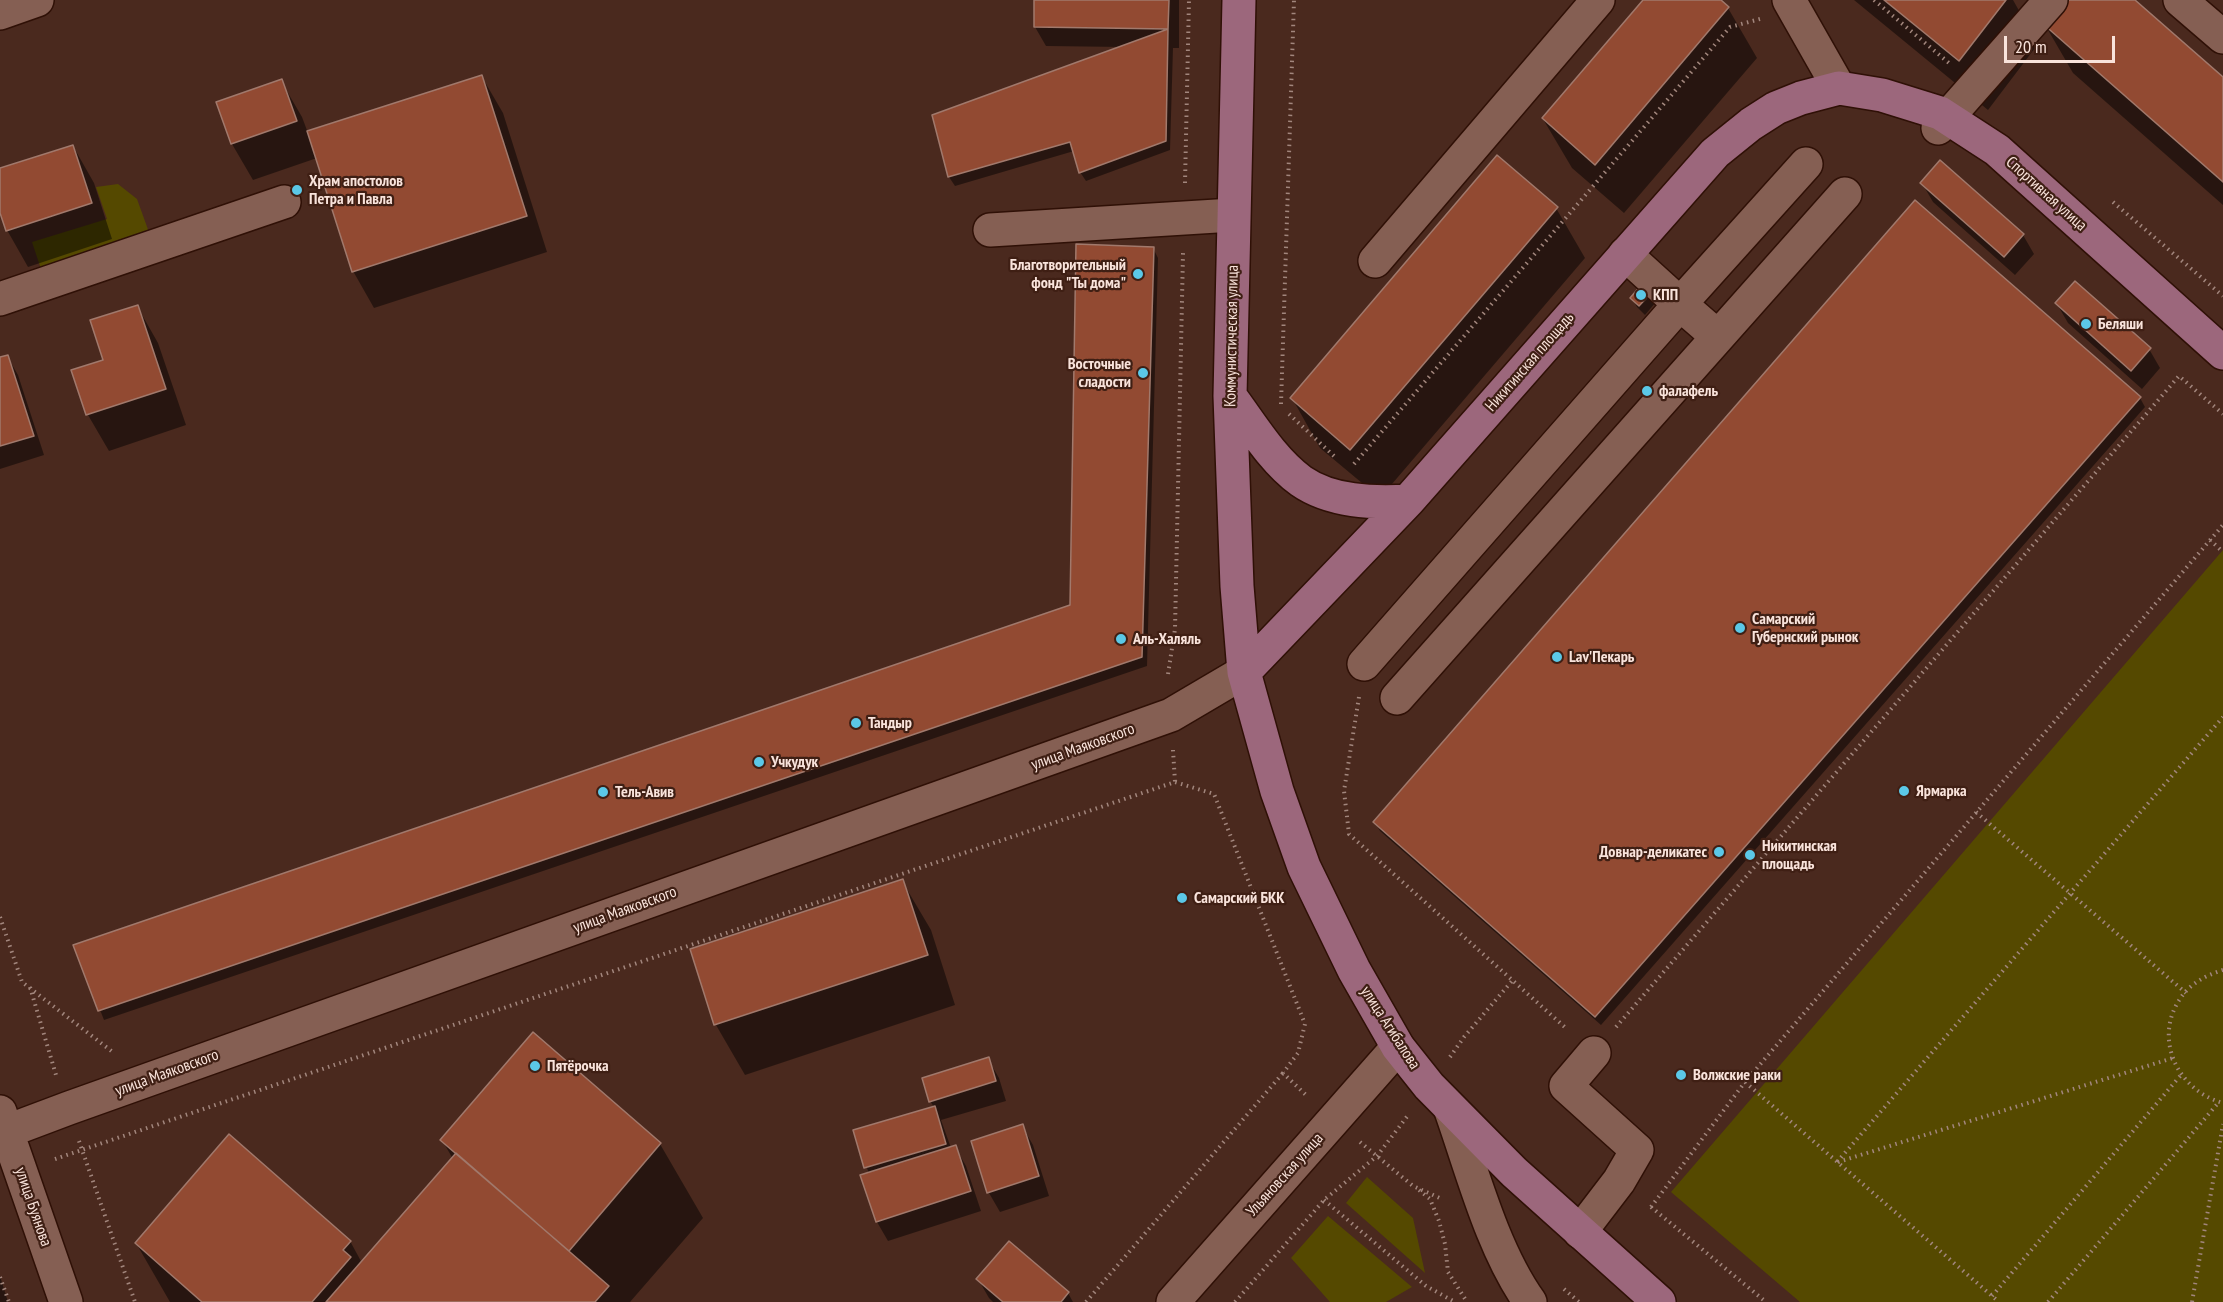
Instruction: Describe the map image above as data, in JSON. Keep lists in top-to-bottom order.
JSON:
{
  "streets": {
    "main road": [
      "Спортивная улица",
      "Коммунистическая улица",
      "Никитинская площадь",
      "улица Агибалова"
    ],
    "street": ["улица Маяковского", "Ульяновская улица", "улица Буянова"]
  },
  "crossings": [
    ["Спортивная улица", "Никитинская площадь"],
    ["Коммунистическая улица", "Никитинская площадь"],
    ["Коммунистическая улица", "улица Маяковского"],
    ["Коммунистическая улица", "улица Агибалова"],
    ["Никитинская площадь", "улица Маяковского"],
    ["Никитинская площадь", "улица Агибалова"],
    ["улица Маяковского", "улица Агибалова"],
    ["улица Маяковского", "улица Буянова"],
    ["улица Агибалова", "Ульяновская улица"]
  ],
  "places": [
    "Храм апостолов Петра и Павла",
    "Благотворительный фонд \"Ты дома\"",
    "КПП",
    "Беляши",
    "Восточные сладости",
    "фалафель",
    "Самарский Губернский рынок",
    "Аль-Халяль",
    "Lav'Пекарь",
    "Тандыр",
    "Учкудук",
    "Ярмарка",
    "Тель-Авив",
    "Довнар-деликатес",
    "Никитинская площадь",
    "Самарский БКК",
    "Пятёрочка",
    "Волжские раки"
  ],
  "scale_bar": "20 m"
}
